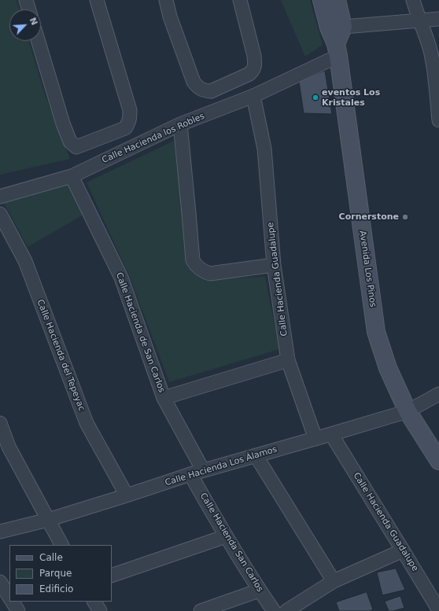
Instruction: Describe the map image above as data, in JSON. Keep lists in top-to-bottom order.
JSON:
{
  "streets": {
    "street": [
      "Calle Hacienda los Robles",
      "Avenida Los Pinos",
      "Calle Hacienda Guadalupe",
      "Calle Hacienda de San Carlos",
      "Calle Hacienda del Tepeyac",
      "Calle Hacienda Los Álamos",
      "Calle Hacienda San Carlos"
    ]
  },
  "crossings": [
    ["Calle Hacienda los Robles", "Avenida Los Pinos"],
    ["Calle Hacienda los Robles", "Calle Hacienda Guadalupe"],
    ["Calle Hacienda los Robles", "Calle Hacienda de San Carlos"],
    ["Avenida Los Pinos", "Calle Hacienda Los Álamos"],
    ["Calle Hacienda Guadalupe", "Calle Hacienda Los Álamos"],
    ["Calle Hacienda de San Carlos", "Calle Hacienda Los Álamos"],
    ["Calle Hacienda del Tepeyac", "Calle Hacienda Los Álamos"],
    ["Calle Hacienda Los Álamos", "Calle Hacienda San Carlos"]
  ],
  "places": ["eventos Los Kristales", "Cornerstone"],
  "legend": ["Calle", "Parque", "Edificio"],
  "north": "top right"
}
